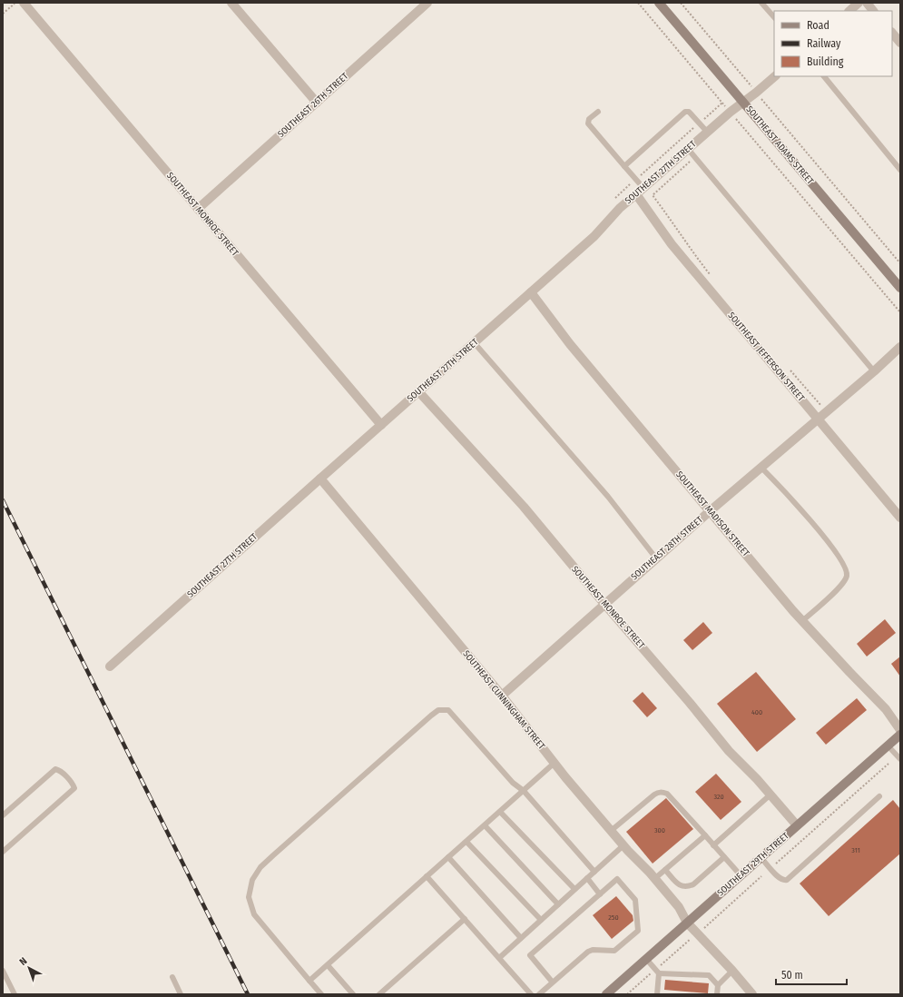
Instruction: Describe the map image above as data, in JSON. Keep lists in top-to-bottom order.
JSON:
{
  "streets": {
    "main road": ["SOUTHEAST ADAMS STREET", "SOUTHEAST 29TH STREET"],
    "street": [
      "SOUTHEAST 26TH STREET",
      "SOUTHEAST 27TH STREET",
      "SOUTHEAST MONROE STREET",
      "SOUTHEAST JEFFERSON STREET",
      "SOUTHEAST MADISON STREET",
      "SOUTHEAST 28TH STREET",
      "SOUTHEAST CUNNINGHAM STREET"
    ]
  },
  "crossings": [
    ["SOUTHEAST 26TH STREET", "SOUTHEAST MONROE STREET"],
    ["SOUTHEAST ADAMS STREET", "SOUTHEAST 27TH STREET"],
    ["SOUTHEAST 27TH STREET", "SOUTHEAST MONROE STREET"],
    ["SOUTHEAST 27TH STREET", "SOUTHEAST JEFFERSON STREET"],
    ["SOUTHEAST 27TH STREET", "SOUTHEAST MADISON STREET"],
    ["SOUTHEAST 27TH STREET", "SOUTHEAST CUNNINGHAM STREET"],
    ["SOUTHEAST MONROE STREET", "SOUTHEAST 28TH STREET"],
    ["SOUTHEAST MONROE STREET", "SOUTHEAST 29TH STREET"],
    ["SOUTHEAST JEFFERSON STREET", "SOUTHEAST 28TH STREET"],
    ["SOUTHEAST MADISON STREET", "SOUTHEAST 28TH STREET"],
    ["SOUTHEAST 28TH STREET", "SOUTHEAST CUNNINGHAM STREET"],
    ["SOUTHEAST CUNNINGHAM STREET", "SOUTHEAST 29TH STREET"]
  ],
  "house_numbers": [
    "400",
    "320",
    "300",
    "311",
    "250"
  ],
  "legend": ["Road", "Railway", "Building"],
  "scale_bar": "50 m",
  "north": "top left"
}
